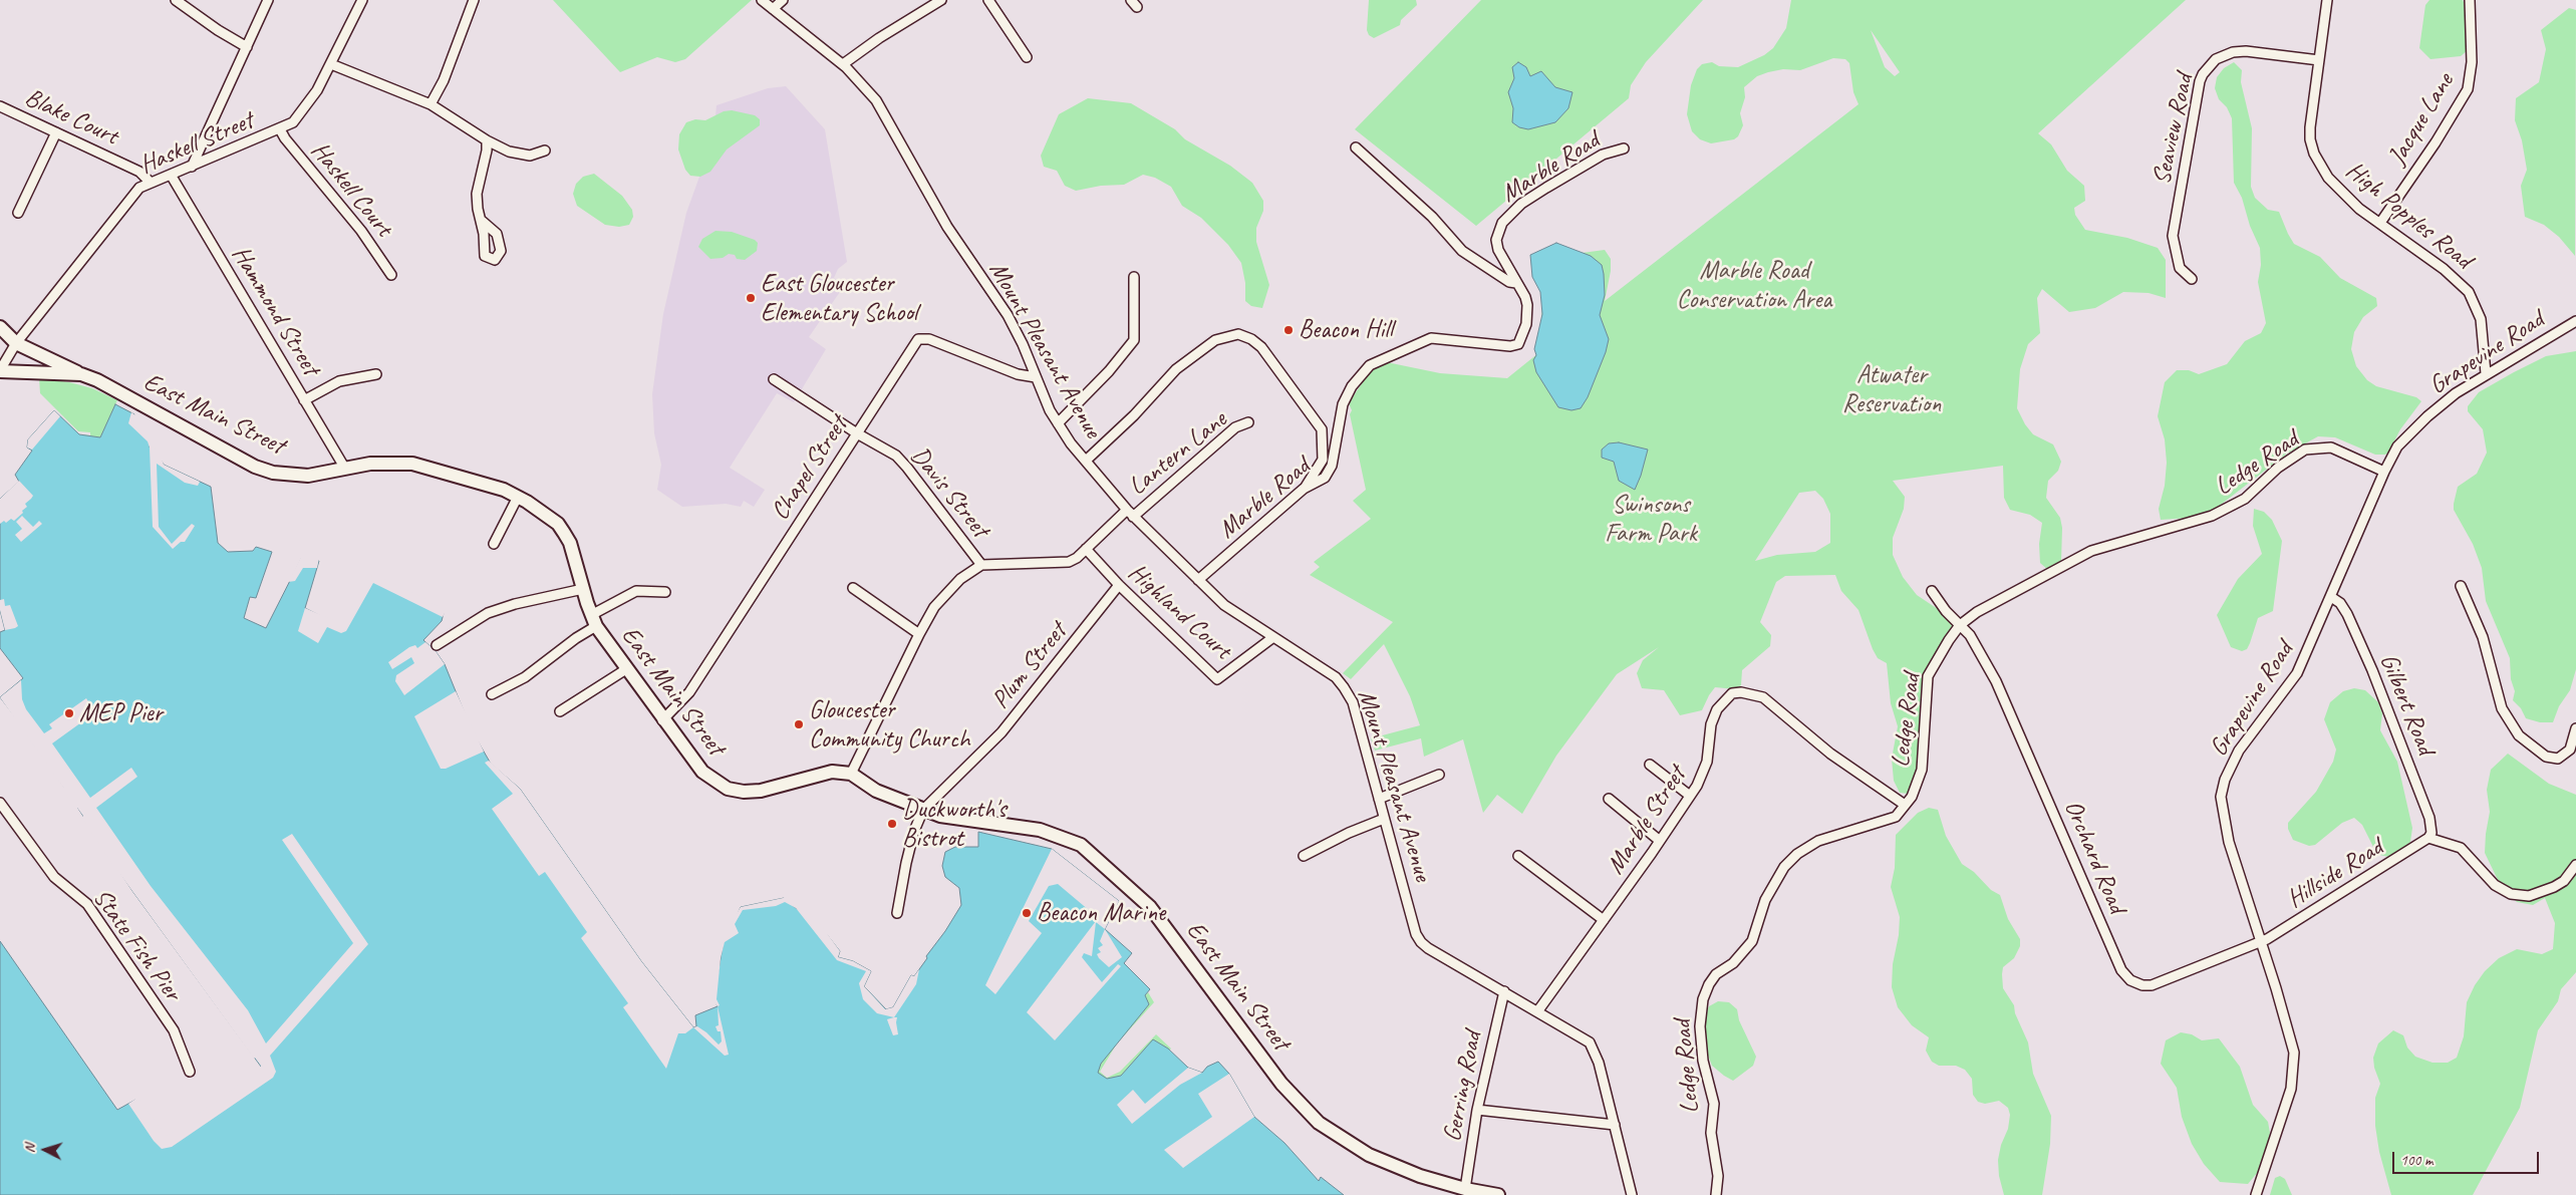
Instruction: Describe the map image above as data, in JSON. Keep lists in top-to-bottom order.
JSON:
{
  "streets": {
    "main road": ["East Main Street"],
    "street": [
      "Blake Court",
      "Jacque Lane",
      "Seaview Road",
      "Haskell Street",
      "Marble Road",
      "Haskell Court",
      "High Popples Road",
      "Hammond Street",
      "Mount Pleasant Avenue",
      "Grapevine Road",
      "Lantern Lane",
      "Ledge Road",
      "Chapel Street",
      "Davis Street",
      "Highland Court",
      "Plum Street",
      "Gilbert Road",
      "Marble Street",
      "Orchard Road",
      "Hillside Road",
      "State Fish Pier",
      "Gerring Road"
    ]
  },
  "crossings": [
    ["Blake Court", "Haskell Street"],
    ["Jacque Lane", "High Popples Road"],
    ["Seaview Road", "High Popples Road"],
    ["Haskell Street", "Haskell Court"],
    ["Haskell Street", "Hammond Street"],
    ["Haskell Street", "East Main Street"],
    ["Marble Road", "Mount Pleasant Avenue"],
    ["High Popples Road", "Grapevine Road"],
    ["Hammond Street", "East Main Street"],
    ["Mount Pleasant Avenue", "Lantern Lane"],
    ["Mount Pleasant Avenue", "Chapel Street"],
    ["Mount Pleasant Avenue", "Highland Court"],
    ["Mount Pleasant Avenue", "Marble Street"],
    ["Mount Pleasant Avenue", "Gerring Road"],
    ["Grapevine Road", "Ledge Road"],
    ["Grapevine Road", "Gilbert Road"],
    ["Grapevine Road", "Orchard Road"],
    ["Grapevine Road", "Hillside Road"],
    ["East Main Street", "Chapel Street"],
    ["East Main Street", "Plum Street"],
    ["East Main Street", "Gerring Road"],
    ["Lantern Lane", "Davis Street"],
    ["Lantern Lane", "Highland Court"],
    ["Ledge Road", "Marble Street"],
    ["Ledge Road", "Orchard Road"],
    ["Chapel Street", "Davis Street"],
    ["Highland Court", "Plum Street"],
    ["Gilbert Road", "Hillside Road"],
    ["Orchard Road", "Hillside Road"]
  ],
  "parks": ["Marble Road Conservation Area", "Atwater Reservation", "Swinsons Farm Park"],
  "places": [
    "East Gloucester Elementary School",
    "Beacon Hill",
    "MEP Pier",
    "Gloucester Community Church",
    "Duckworth's Bistrot",
    "Beacon Marine"
  ],
  "scale_bar": "100 m",
  "north": "left"
}
